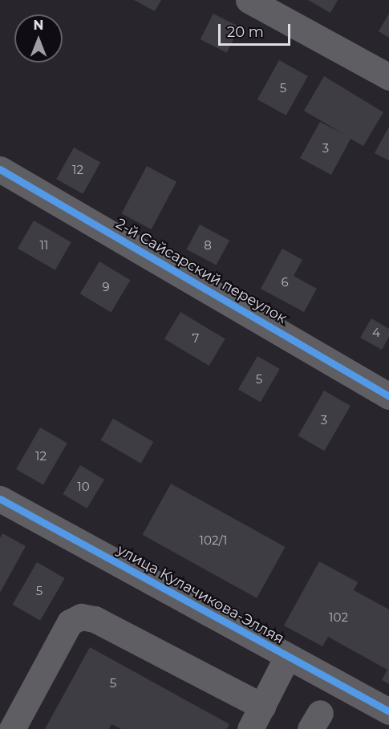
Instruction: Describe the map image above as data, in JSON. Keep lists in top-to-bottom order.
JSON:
{
  "streets": {
    "street": ["2-й Сайсарский переулок", "улица Кулачикова-Элляя"]
  },
  "house_numbers": [
    "5",
    "3",
    "12",
    "11",
    "8",
    "6",
    "9",
    "4",
    "7",
    "5",
    "3",
    "12",
    "10",
    "102/1",
    "5",
    "102",
    "5"
  ],
  "scale_bar": "20 m",
  "north": "top"
}
